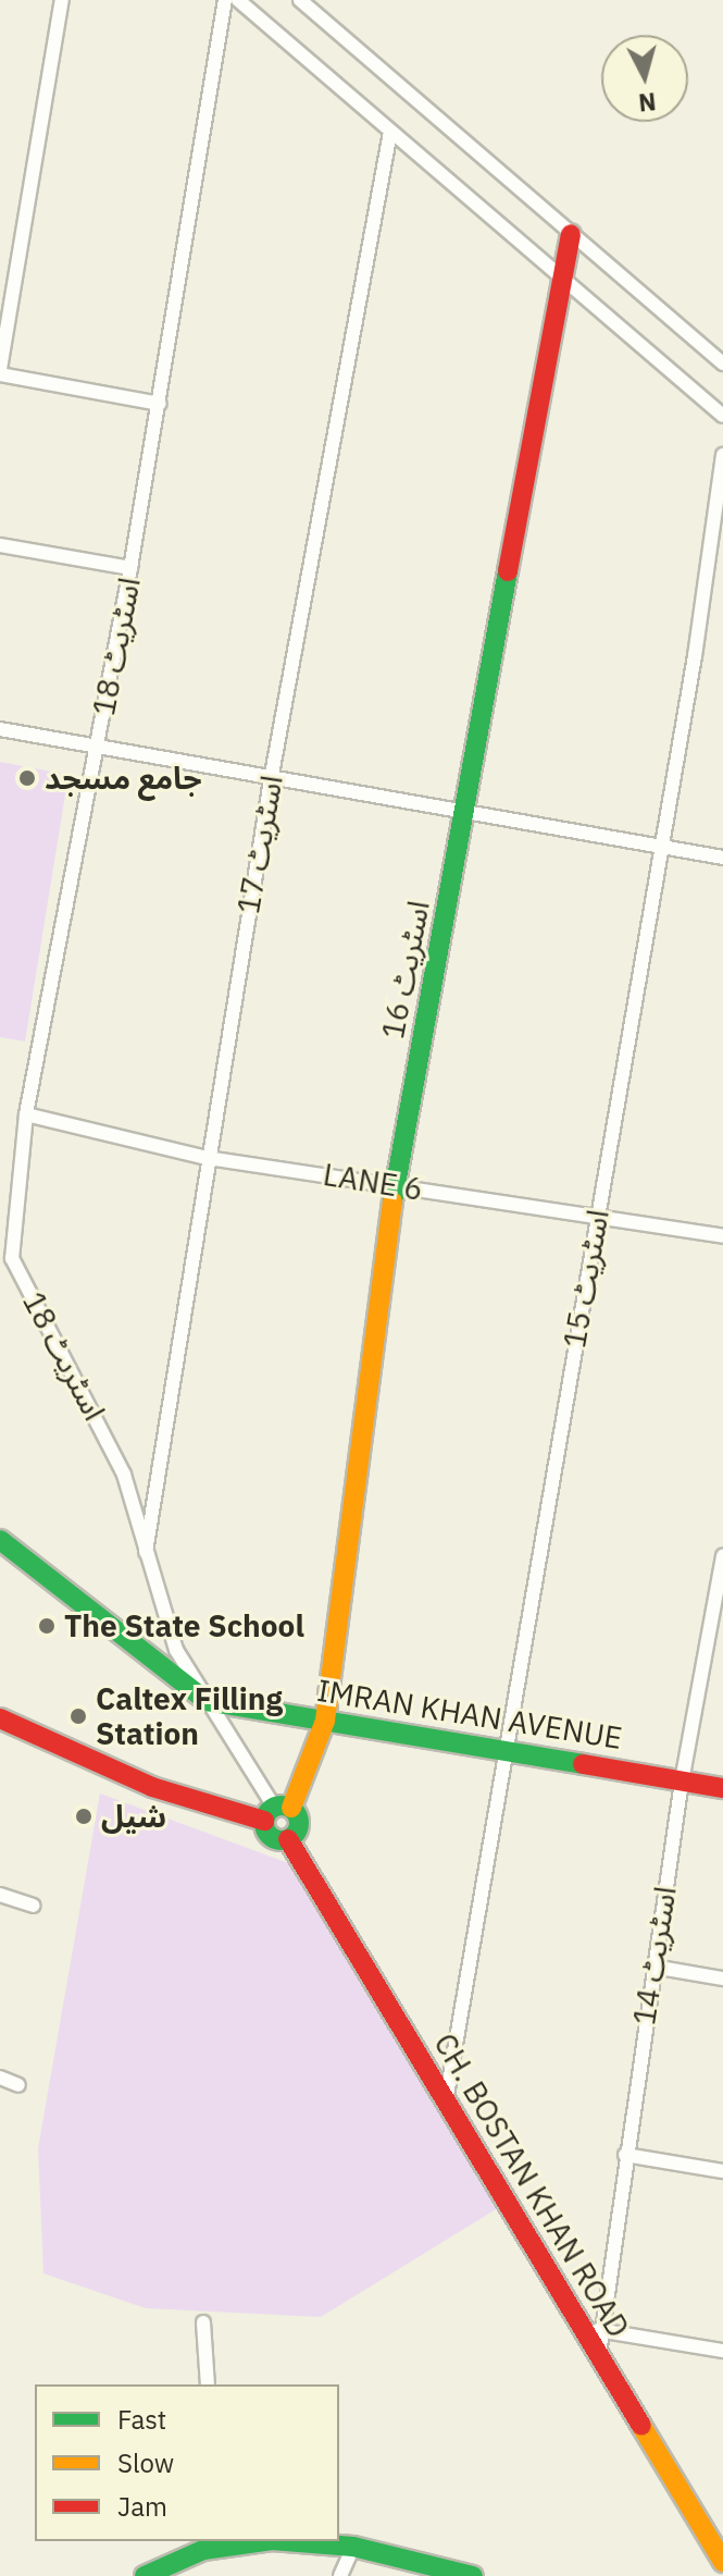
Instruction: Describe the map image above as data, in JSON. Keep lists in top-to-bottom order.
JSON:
{
  "streets": {
    "street": [
      "اسٹریٹ 18",
      "اسٹریٹ 17",
      "اسٹریٹ 16",
      "LANE 6",
      "اسٹریٹ 15",
      "IMRAN KHAN AVENUE",
      "اسٹریٹ 14",
      "CH. BOSTAN KHAN ROAD"
    ]
  },
  "crossings": [
    ["اسٹریٹ 18", "اسٹریٹ 17"],
    ["اسٹریٹ 18", "اسٹریٹ 16"],
    ["اسٹریٹ 18", "LANE 6"],
    ["اسٹریٹ 18", "IMRAN KHAN AVENUE"],
    ["اسٹریٹ 17", "LANE 6"],
    ["اسٹریٹ 16", "LANE 6"],
    ["اسٹریٹ 16", "IMRAN KHAN AVENUE"],
    ["اسٹریٹ 16", "CH. BOSTAN KHAN ROAD"],
    ["LANE 6", "اسٹریٹ 15"],
    ["اسٹریٹ 15", "IMRAN KHAN AVENUE"],
    ["اسٹریٹ 15", "CH. BOSTAN KHAN ROAD"],
    ["IMRAN KHAN AVENUE", "اسٹریٹ 14"],
    ["اسٹریٹ 14", "CH. BOSTAN KHAN ROAD"]
  ],
  "places": [
    "جامع مسجد",
    "The State School",
    "Caltex Filling Station",
    "شیل"
  ],
  "legend": ["Fast", "Slow", "Jam"],
  "north": "bottom"
}
